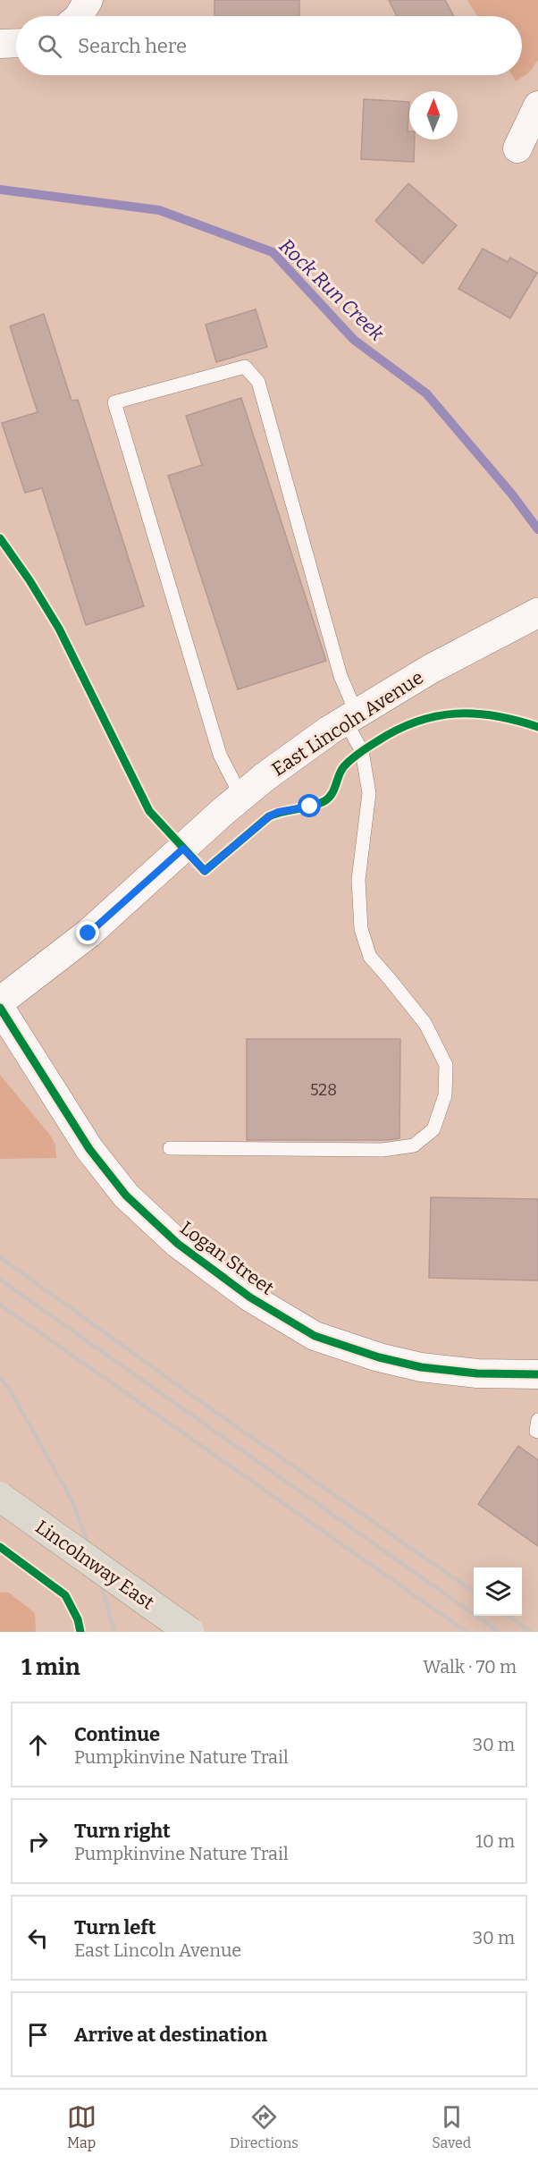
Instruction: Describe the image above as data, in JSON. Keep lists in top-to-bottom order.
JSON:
{
  "streets": {
    "highway": ["Lincolnway East"],
    "main road": ["East Lincoln Avenue"],
    "street": ["Logan Street"]
  },
  "water": ["Rock Run Creek"],
  "house_numbers": ["528"],
  "north": "top",
  "page": {
    "search": "Search here",
    "heading": ["1 min", "Walk · 70 m"],
    "list": [
      ["Continue", "Pumpkinvine Nature Trail", "30 m"],
      ["Turn right", "Pumpkinvine Nature Trail", "10 m"],
      ["Turn left", "East Lincoln Avenue", "30 m"],
      "Arrive at destination"
    ],
    "nav": ["Map", "Directions", "Saved"]
  }
}
